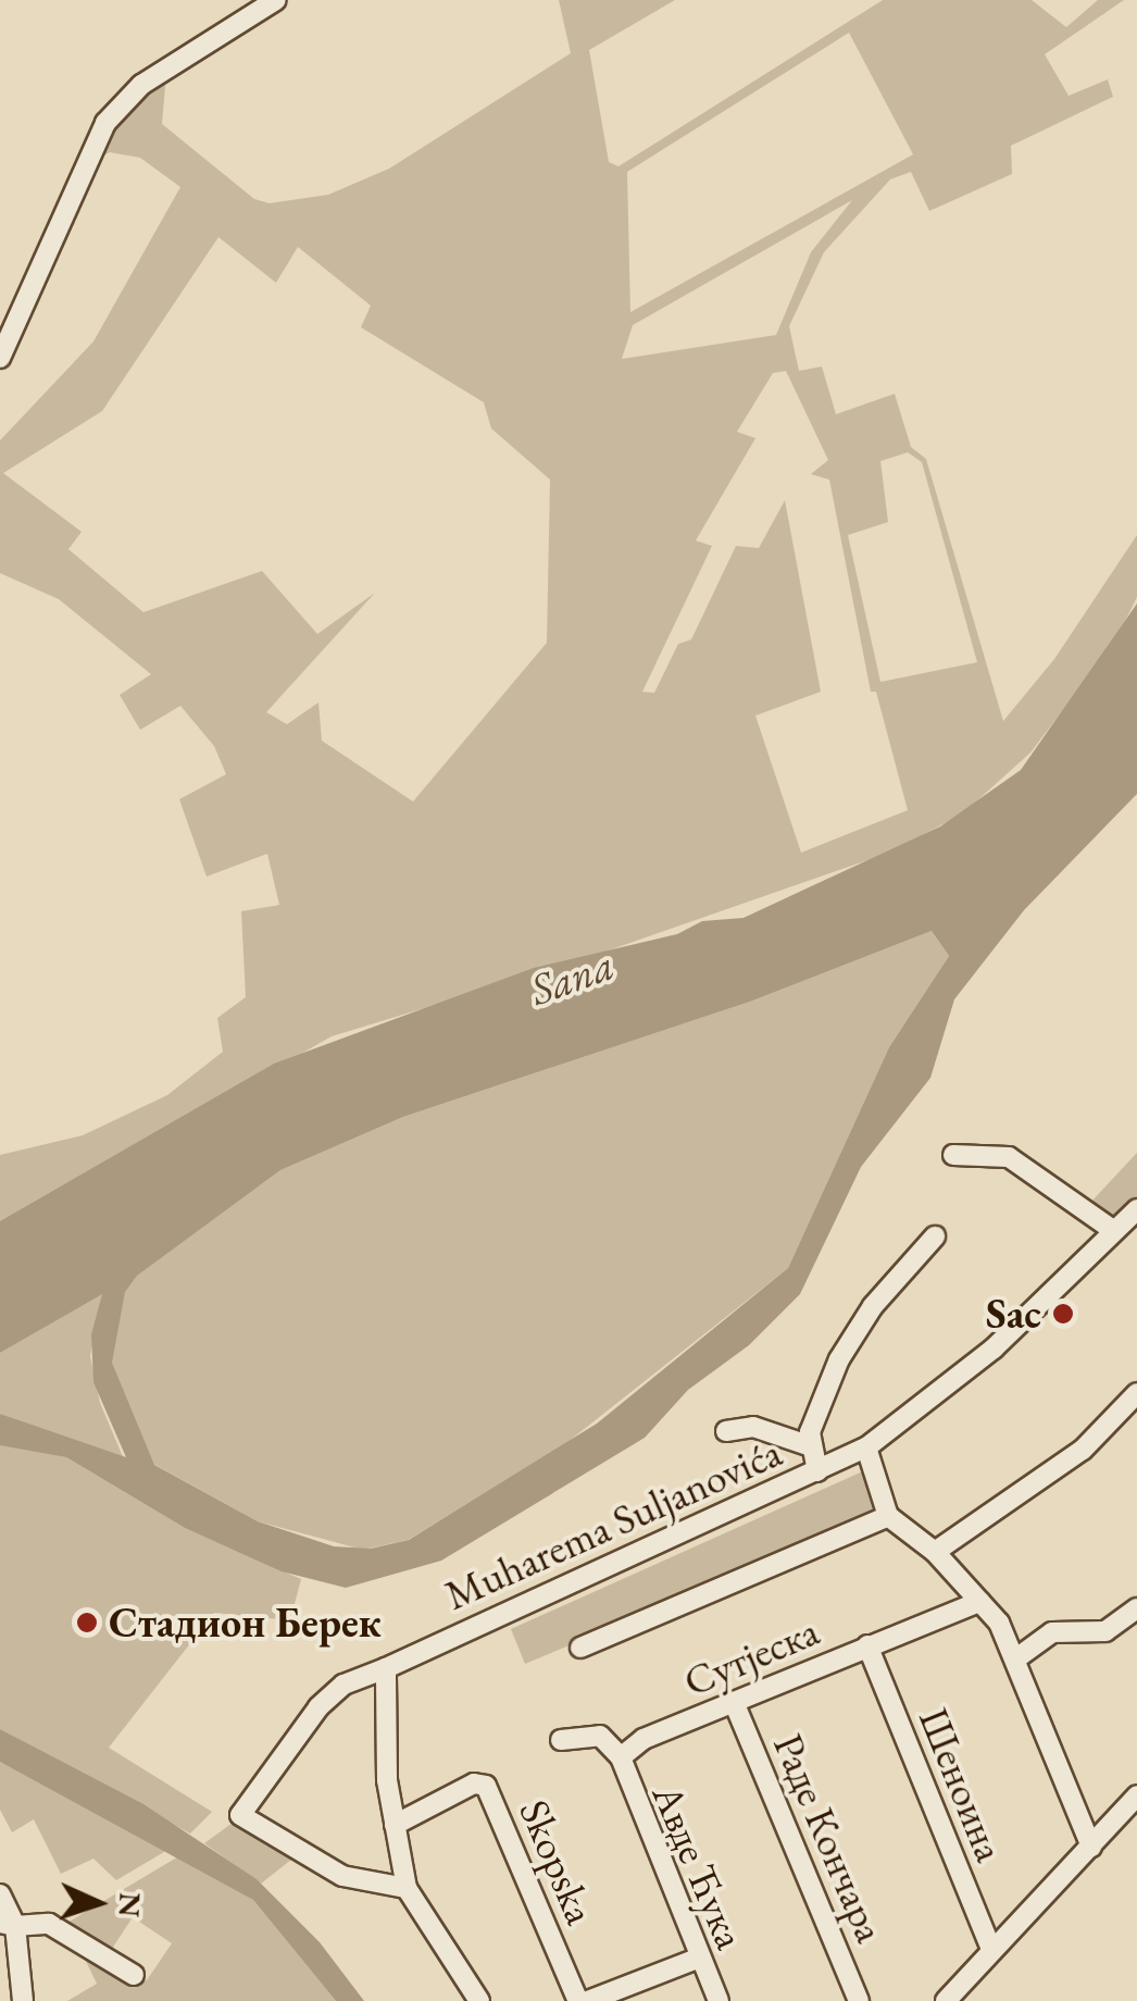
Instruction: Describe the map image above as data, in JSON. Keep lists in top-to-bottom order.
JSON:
{
  "streets": {
    "street": [
      "Muharema Suljanovića",
      "Сутјеска",
      "Шеноина",
      "Раде Кончара",
      "Skopska",
      "Авде Ћука"
    ]
  },
  "crossings": [
    ["Сутјеска", "Шеноина"],
    ["Сутјеска", "Раде Кончара"],
    ["Сутјеска", "Авде Ћука"]
  ],
  "water": ["Sana"],
  "places": ["Sac", "Стадион Берек"],
  "north": "right"
}
